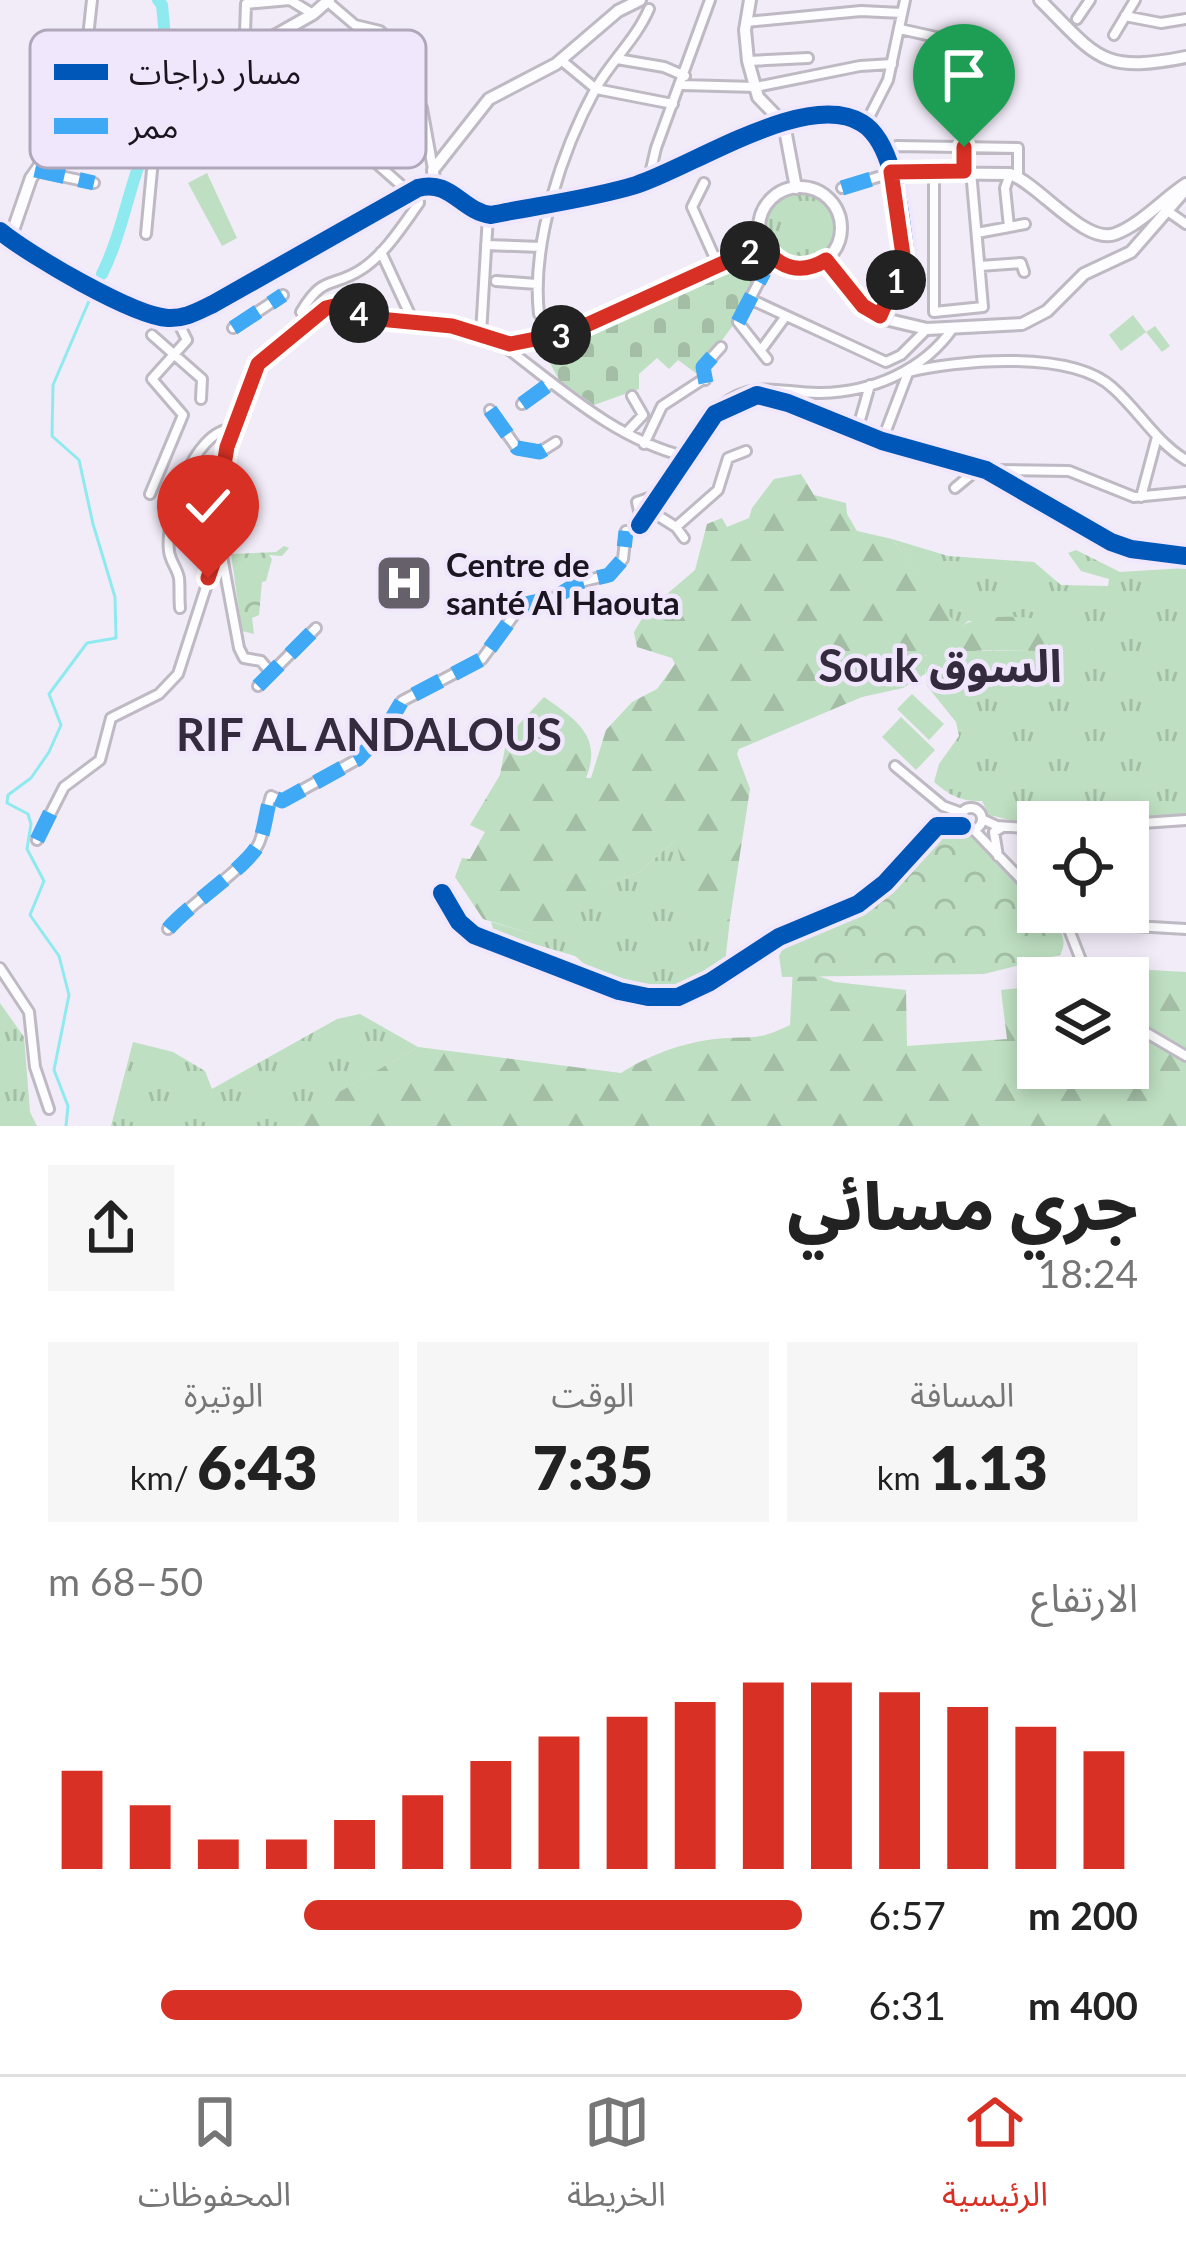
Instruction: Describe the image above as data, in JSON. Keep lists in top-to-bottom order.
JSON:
{
  "districts": ["Souk السوق", "RIF AL ANDALOUS"],
  "places": {
    "hospital": ["Centre de santé Al Haouta"]
  },
  "legend": ["مسار دراجات", "ممر"],
  "page": {
    "pins": [
      "2",
      "1",
      "4",
      "3"
    ],
    "heading": ["جري مسائي", "18:24"],
    "stats": [
      ["المسافة", "1.13 km"],
      ["الوقت", "7:35"],
      ["الوتيرة", "6:43 /km"]
    ],
    "chart": ["الارتفاع", "50–68 m"],
    "list": [
      {
        "name": "200 m",
        "note": "6:57"
      },
      {
        "name": "400 m",
        "note": "6:31"
      }
    ],
    "tabs": ["الرئيسية", "الخريطة", "المحفوظات"]
  }
}
